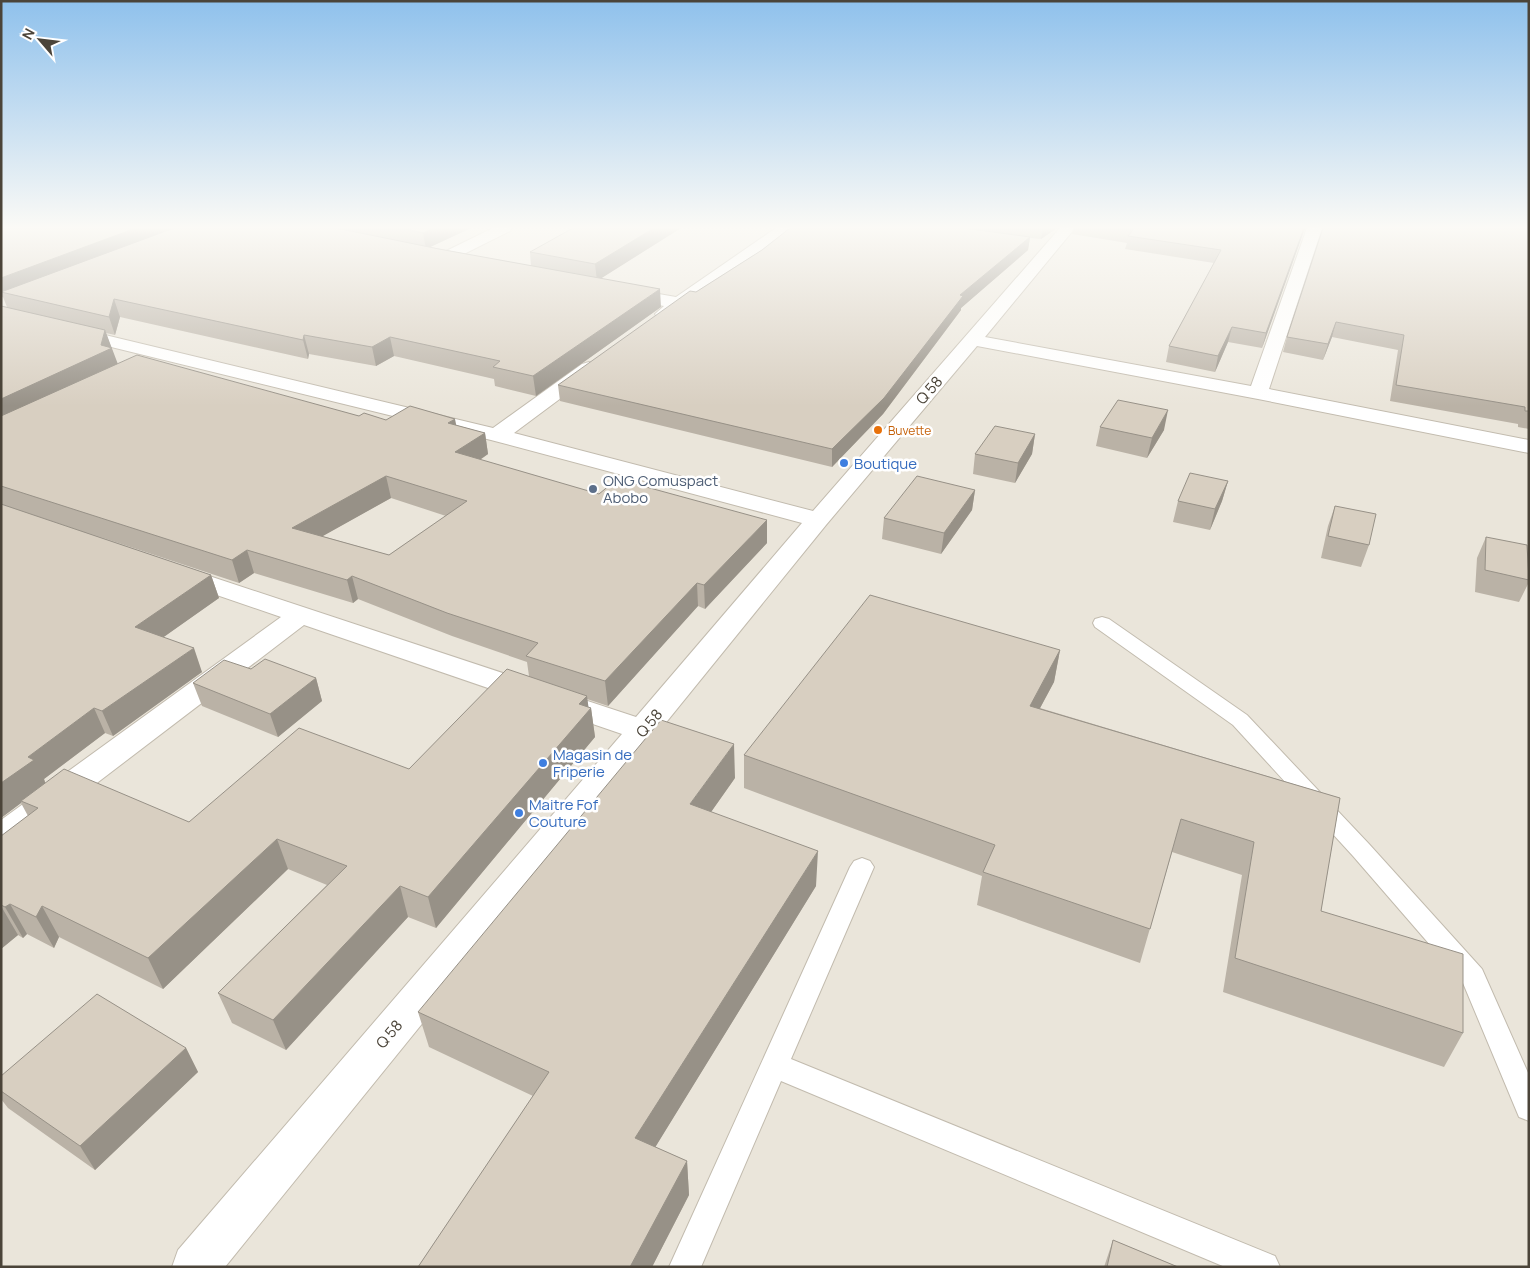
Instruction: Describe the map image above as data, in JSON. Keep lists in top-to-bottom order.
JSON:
{
  "streets": {
    "street": ["Q 58"]
  },
  "places": [
    "Buvette",
    "Boutique",
    "ONG Comuspact Abobo",
    "Magasin de Friperie",
    "Maitre Fof Couture"
  ],
  "north": "top left"
}
